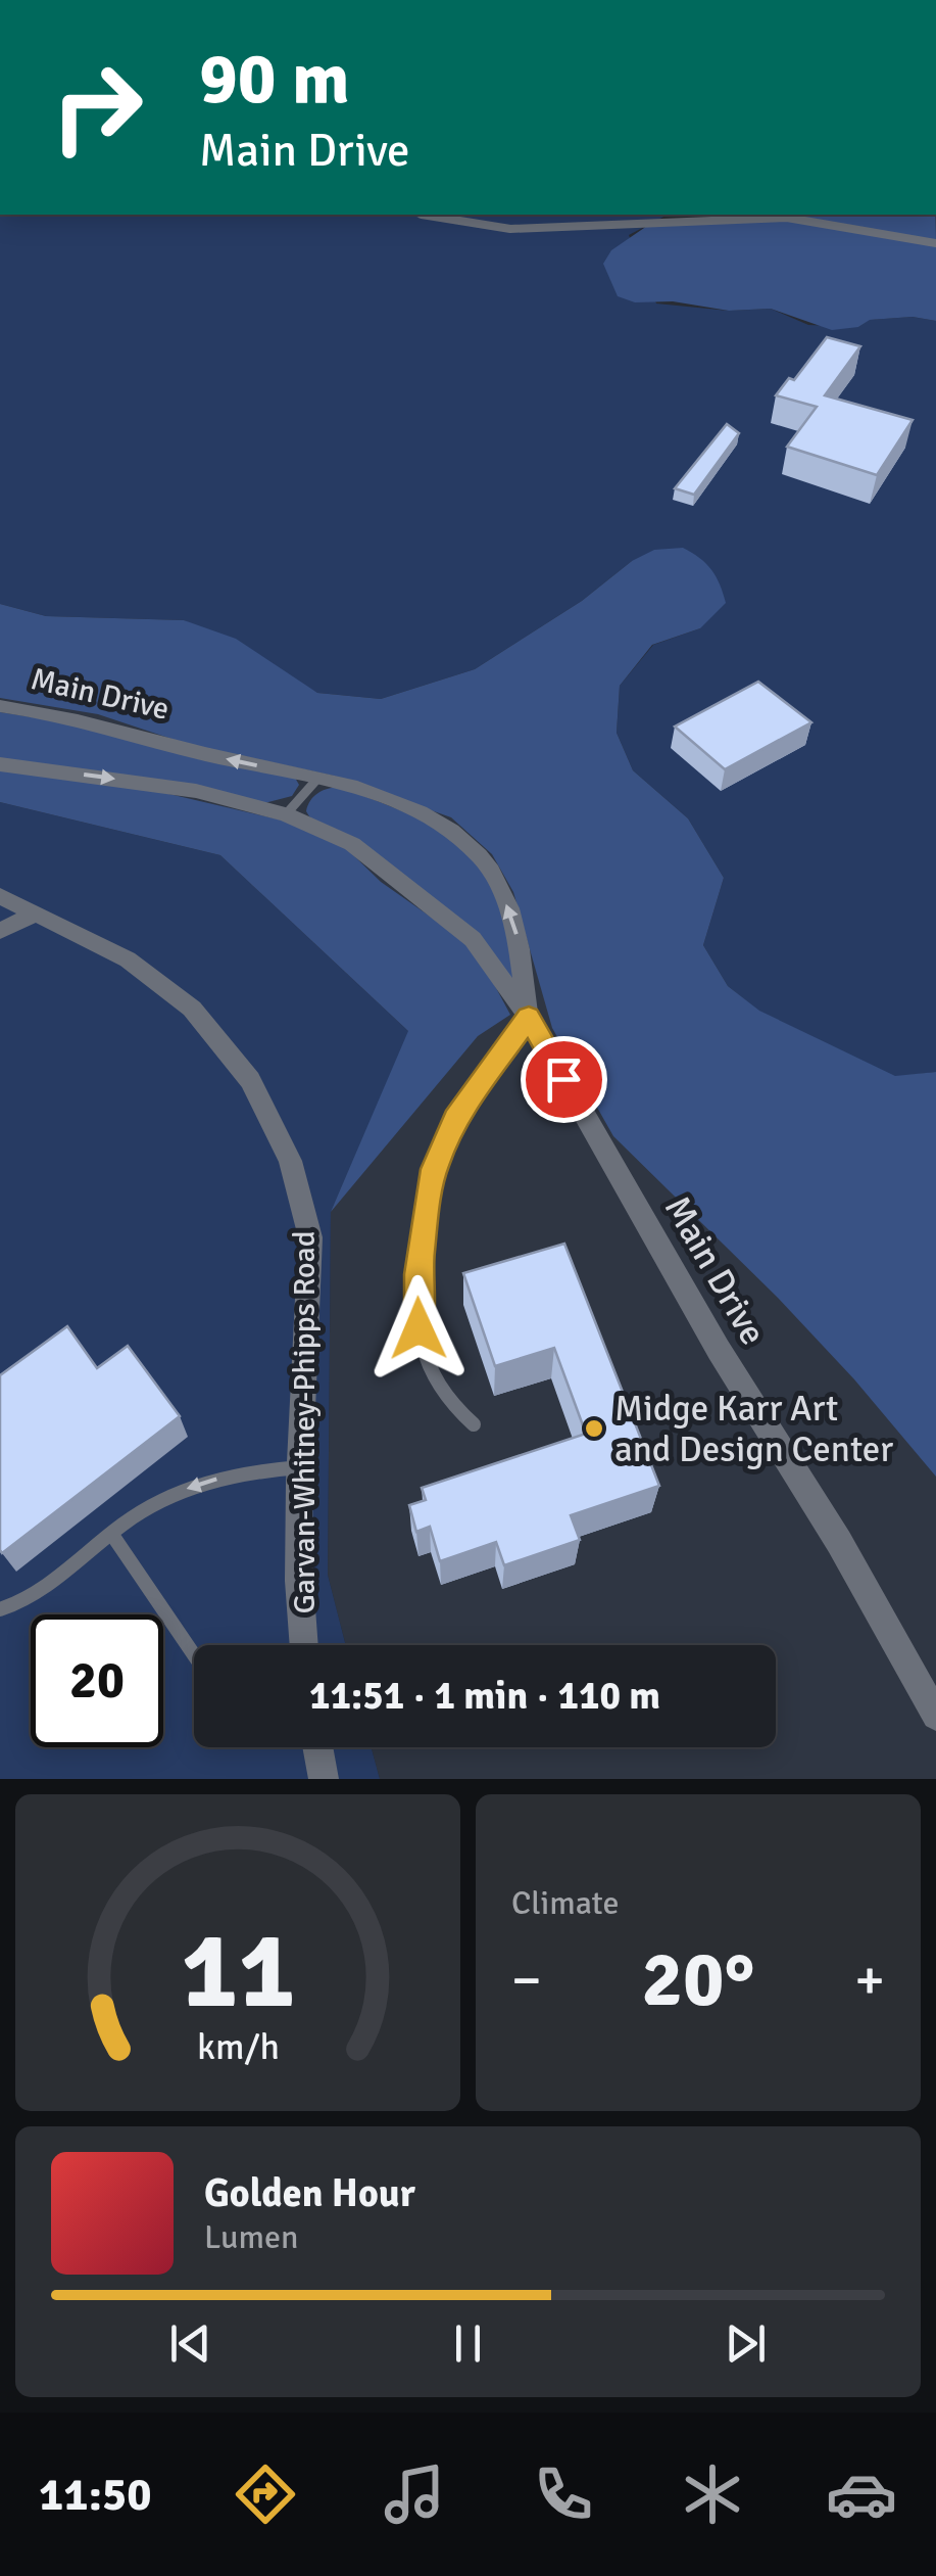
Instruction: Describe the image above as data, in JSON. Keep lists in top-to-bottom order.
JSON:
{
  "streets": {
    "street": ["Main Drive", "Garvan-Whitney-Phipps Road"]
  },
  "places": ["Midge Karr Art and Design Center"],
  "page": {
    "turn": ["90 m", "Main Drive"],
    "limit": "20",
    "trip": "11:51 · 1 min · 110 m",
    "tile": "Climate",
    "heat": ["−", "20°", "+"],
    "song": ["Golden Hour", "Lumen"],
    "tabs": "11:50",
    "gauge": ["11", "km/h"]
  }
}
